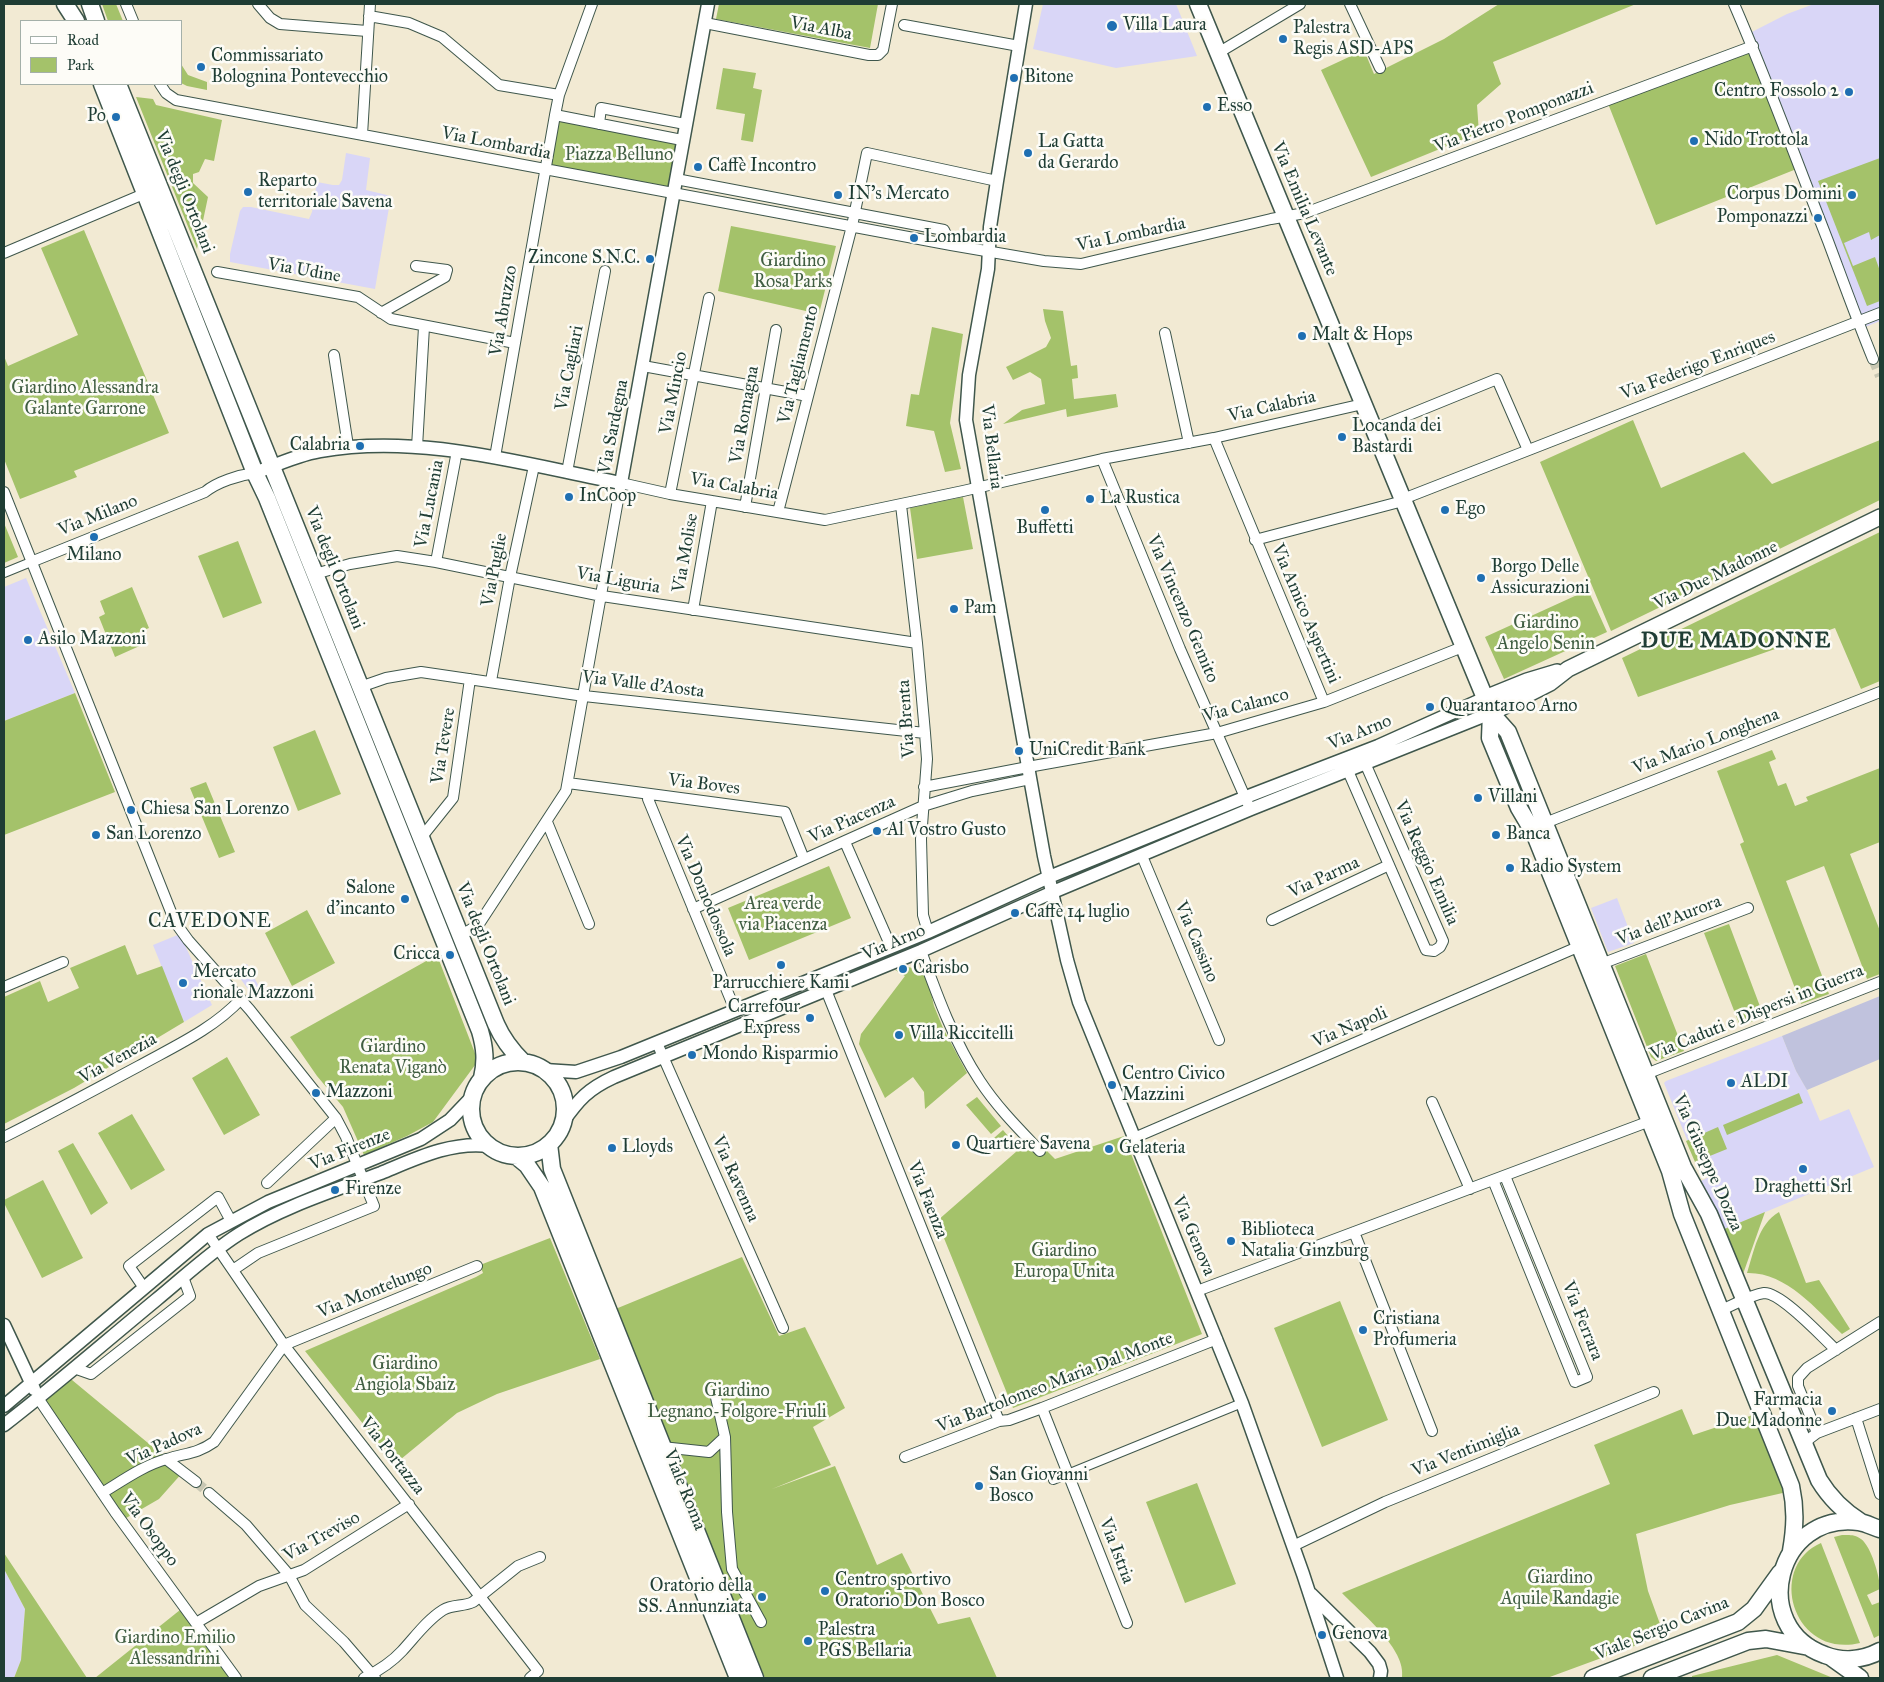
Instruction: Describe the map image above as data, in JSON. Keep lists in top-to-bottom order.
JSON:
{
  "streets": {
    "main road": [
      "Via degli Ortolani",
      "Via Emilia Levante",
      "Via Due Madonne",
      "Via Giuseppe Dozza",
      "Viale Roma",
      "Viale Sergio Cavina"
    ],
    "street": [
      "Via Alba",
      "Via Pietro Pomponazzi",
      "Via Lombardia",
      "Via Udine",
      "Via Abruzzo",
      "Via Tagliamento",
      "Via Federigo Enriques",
      "Via Cagliari",
      "Via Mincio",
      "Via Calabria",
      "Via Romagna",
      "Via Sardegna",
      "Via Bellaria",
      "Via Lucania",
      "Via Milano",
      "Via Molise",
      "Via Puglie",
      "Via Liguria",
      "Via Vincenzo Gemito",
      "Via Amico Aspertini",
      "Via Valle d'Aosta",
      "Via Calanco",
      "Via Brenta",
      "Via Arno",
      "Via Mario Longhena",
      "Via Tevere",
      "Via Boves",
      "Via Piacenza",
      "Via Reggio Emilia",
      "Via Parma",
      "Via Domodossola",
      "Via dell'Aurora",
      "Via Cassino",
      "Via Caduti e Dispersi in Guerra",
      "Via Napoli",
      "Via Venezia",
      "Via Firenze",
      "Via Ravenna",
      "Via Faenza",
      "Via Genova",
      "Via Montelungo",
      "Via Ferrara",
      "Via Bartolomeo Maria Dal Monte",
      "Via Padova",
      "Via Ventimiglia",
      "Via Portazza",
      "Via Osoppo",
      "Via Treviso",
      "Via Istria"
    ]
  },
  "crossings": [
    ["Via Alba", "Via Sardegna"],
    ["Via Pietro Pomponazzi", "Via Lombardia"],
    ["Via Pietro Pomponazzi", "Via Emilia Levante"],
    ["Via Lombardia", "Via Emilia Levante"],
    ["Via Lombardia", "Via Abruzzo"],
    ["Via Lombardia", "Via Tagliamento"],
    ["Via Lombardia", "Via Sardegna"],
    ["Via Lombardia", "Via Bellaria"],
    ["Via degli Ortolani", "Via Calabria"],
    ["Via degli Ortolani", "Via Sardegna"],
    ["Via degli Ortolani", "Via Milano"],
    ["Via degli Ortolani", "Via Liguria"],
    ["Via degli Ortolani", "Via Valle d'Aosta"],
    ["Via degli Ortolani", "Via Arno"],
    ["Via degli Ortolani", "Via Tevere"],
    ["Via degli Ortolani", "Via Firenze"],
    ["Via degli Ortolani", "Viale Roma"],
    ["Via Emilia Levante", "Via Federigo Enriques"],
    ["Via Emilia Levante", "Via Calabria"],
    ["Via Emilia Levante", "Via Due Madonne"],
    ["Via Emilia Levante", "Via Amico Aspertini"],
    ["Via Emilia Levante", "Via Calanco"],
    ["Via Emilia Levante", "Via Arno"],
    ["Via Emilia Levante", "Via Giuseppe Dozza"],
    ["Via Udine", "Via Abruzzo"],
    ["Via Abruzzo", "Via Calabria"],
    ["Via Tagliamento", "Via Calabria"],
    ["Via Federigo Enriques", "Via Amico Aspertini"],
    ["Via Cagliari", "Via Calabria"],
    ["Via Mincio", "Via Calabria"],
    ["Via Calabria", "Via Romagna"],
    ["Via Calabria", "Via Sardegna"],
    ["Via Calabria", "Via Bellaria"],
    ["Via Calabria", "Via Lucania"],
    ["Via Calabria", "Via Milano"],
    ["Via Calabria", "Via Molise"],
    ["Via Calabria", "Via Puglie"],
    ["Via Calabria", "Via Vincenzo Gemito"],
    ["Via Calabria", "Via Amico Aspertini"],
    ["Via Calabria", "Via Brenta"],
    ["Via Sardegna", "Via Liguria"],
    ["Via Sardegna", "Via Valle d'Aosta"],
    ["Via Sardegna", "Via Boves"],
    ["Via Bellaria", "Via Calanco"],
    ["Via Bellaria", "Via Arno"],
    ["Via Bellaria", "Via Piacenza"],
    ["Via Bellaria", "Via Genova"],
    ["Via Lucania", "Via Liguria"],
    ["Via Molise", "Via Liguria"],
    ["Via Puglie", "Via Liguria"],
    ["Via Puglie", "Via Valle d'Aosta"],
    ["Via Due Madonne", "Via Arno"],
    ["Via Due Madonne", "Via Giuseppe Dozza"],
    ["Via Liguria", "Via Brenta"],
    ["Via Vincenzo Gemito", "Via Calanco"],
    ["Via Vincenzo Gemito", "Via Arno"],
    ["Via Amico Aspertini", "Via Calanco"],
    ["Via Valle d'Aosta", "Via Brenta"],
    ["Via Valle d'Aosta", "Via Tevere"],
    ["Via Calanco", "Via Piacenza"],
    ["Via Brenta", "Via Arno"],
    ["Via Brenta", "Via Piacenza"],
    ["Via Arno", "Via Reggio Emilia"],
    ["Via Arno", "Via Domodossola"],
    ["Via Arno", "Via Cassino"],
    ["Via Arno", "Via Firenze"],
    ["Via Arno", "Via Giuseppe Dozza"],
    ["Via Arno", "Via Ravenna"],
    ["Via Arno", "Via Faenza"],
    ["Via Arno", "Via Genova"],
    ["Via Arno", "Viale Roma"],
    ["Via Mario Longhena", "Via Giuseppe Dozza"],
    ["Via Boves", "Via Piacenza"],
    ["Via Boves", "Via Domodossola"],
    ["Via Piacenza", "Via Domodossola"],
    ["Via Reggio Emilia", "Via Parma"],
    ["Via dell'Aurora", "Via Giuseppe Dozza"],
    ["Via Caduti e Dispersi in Guerra", "Via Giuseppe Dozza"],
    ["Via Napoli", "Via Giuseppe Dozza"],
    ["Via Napoli", "Via Genova"],
    ["Via Firenze", "Via Portazza"],
    ["Via Firenze", "Viale Roma"],
    ["Via Firenze", "Via Osoppo"],
    ["Via Faenza", "Via Bartolomeo Maria Dal Monte"],
    ["Via Genova", "Via Bartolomeo Maria Dal Monte"],
    ["Via Genova", "Via Ventimiglia"],
    ["Via Montelungo", "Via Padova"],
    ["Via Montelungo", "Via Portazza"],
    ["Via Bartolomeo Maria Dal Monte", "Via Istria"],
    ["Via Padova", "Via Portazza"],
    ["Via Padova", "Via Osoppo"],
    ["Via Portazza", "Via Treviso"],
    ["Via Osoppo", "Via Treviso"]
  ],
  "districts": ["DUE MADONNE", "CAVEDONE"],
  "parks": [
    "Piazza Belluno",
    "Giardino Rosa Parks",
    "Giardino Alessandra Galante Garrone",
    "Giardino Angelo Senin",
    "Area verde via Piacenza",
    "Giardino Renata Viganò",
    "Giardino Europa Unita",
    "Giardino Angiola Sbaiz",
    "Giardino Legnano-Folgore-Friuli",
    "Giardino Aquile Randagie",
    "Giardino Emilio Alessandrini"
  ],
  "places": [
    "Villa Laura",
    "Palestra Regis ASD-APS",
    "Commissariato Bolognina Pontevecchio",
    "Bitone",
    "Centro Fossolo 2",
    "Esso",
    "Po",
    "Nido Trottola",
    "La Gatta da Gerardo",
    "Caffè Incontro",
    "Reparto territoriale Savena",
    "IN's Mercato",
    "Corpus Domini",
    "Pomponazzi",
    "Lombardia",
    "Zincone S.N.C.",
    "Malt & Hops",
    "Locanda dei Bastardi",
    "Calabria",
    "InCoop",
    "La Rustica",
    "Buffetti",
    "Ego",
    "Milano",
    "Borgo Delle Assicurazioni",
    "Pam",
    "Asilo Mazzoni",
    "Quaranta100 Arno",
    "UniCredit Bank",
    "Villani",
    "Chiesa San Lorenzo",
    "Al Vostro Gusto",
    "San Lorenzo",
    "Banca",
    "Radio System",
    "Salone d'incanto",
    "Caffè 14 luglio",
    "Cricca",
    "Parrucchiere Kami",
    "Carisbo",
    "Mercato rionale Mazzoni",
    "Carrefour Express",
    "Villa Riccitelli",
    "Mondo Risparmio",
    "ALDI",
    "Centro Civico Mazzini",
    "Mazzoni",
    "Quartiere Savena",
    "Lloyds",
    "Gelateria",
    "Draghetti Srl",
    "Firenze",
    "Biblioteca Natalia Ginzburg",
    "Cristiana Profumeria",
    "Farmacia Due Madonne",
    "San Giovanni Bosco",
    "Centro sportivo Oratorio Don Bosco",
    "Oratorio della SS. Annunziata",
    "Genova",
    "Palestra PGS Bellaria"
  ],
  "legend": ["Road", "Park"]
}
